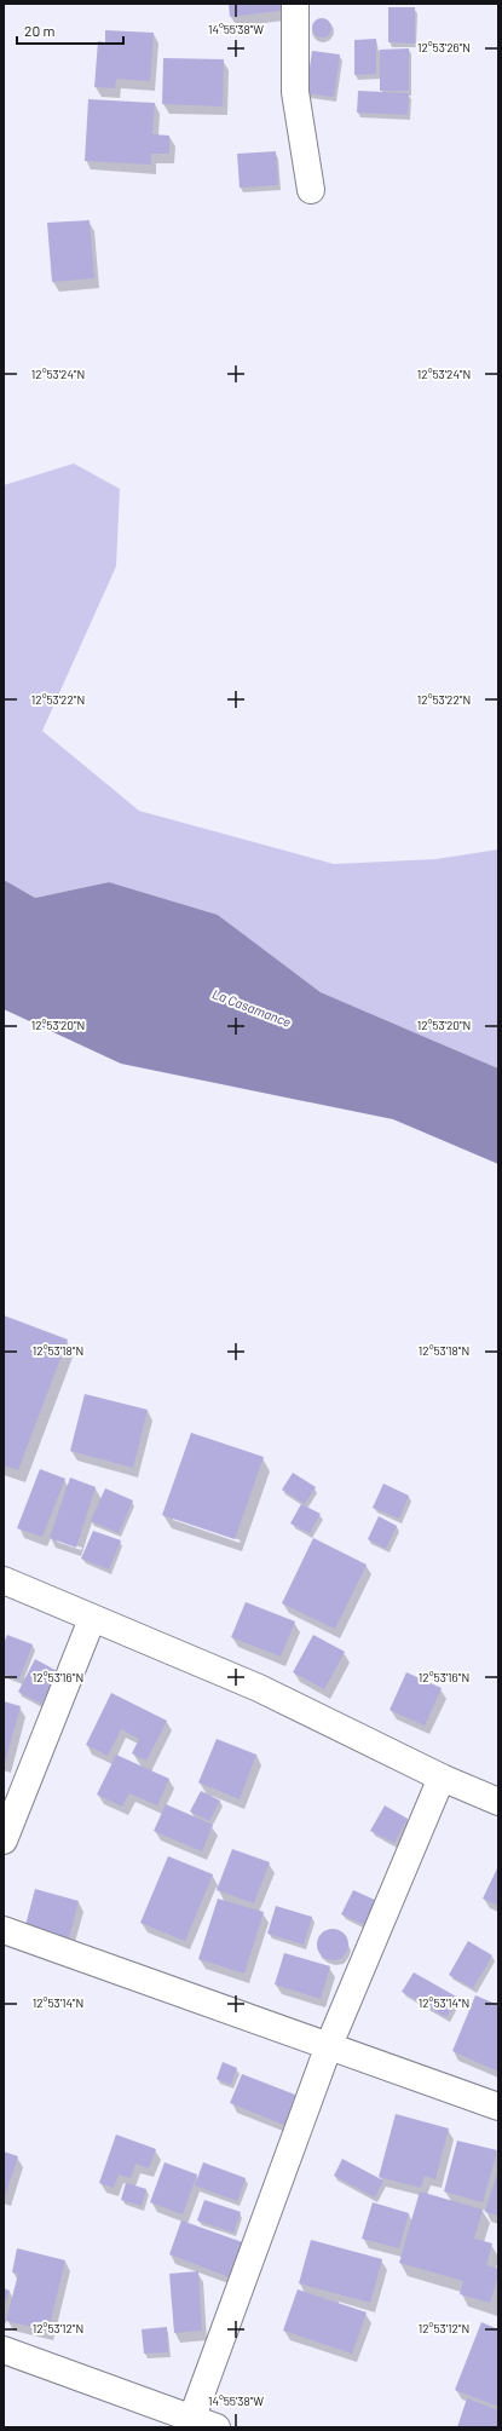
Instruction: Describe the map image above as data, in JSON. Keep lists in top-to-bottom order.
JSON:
{
  "water": ["La Casamance"],
  "scale_bar": "20 m",
  "coordinates": [
    "14°55'38\"W",
    "12°53'26\"N",
    "12°53'24\"N",
    "12°53'22\"N",
    "12°53'20\"N",
    "12°53'18\"N",
    "12°53'16\"N",
    "12°53'14\"N",
    "12°53'12\"N"
  ]
}
